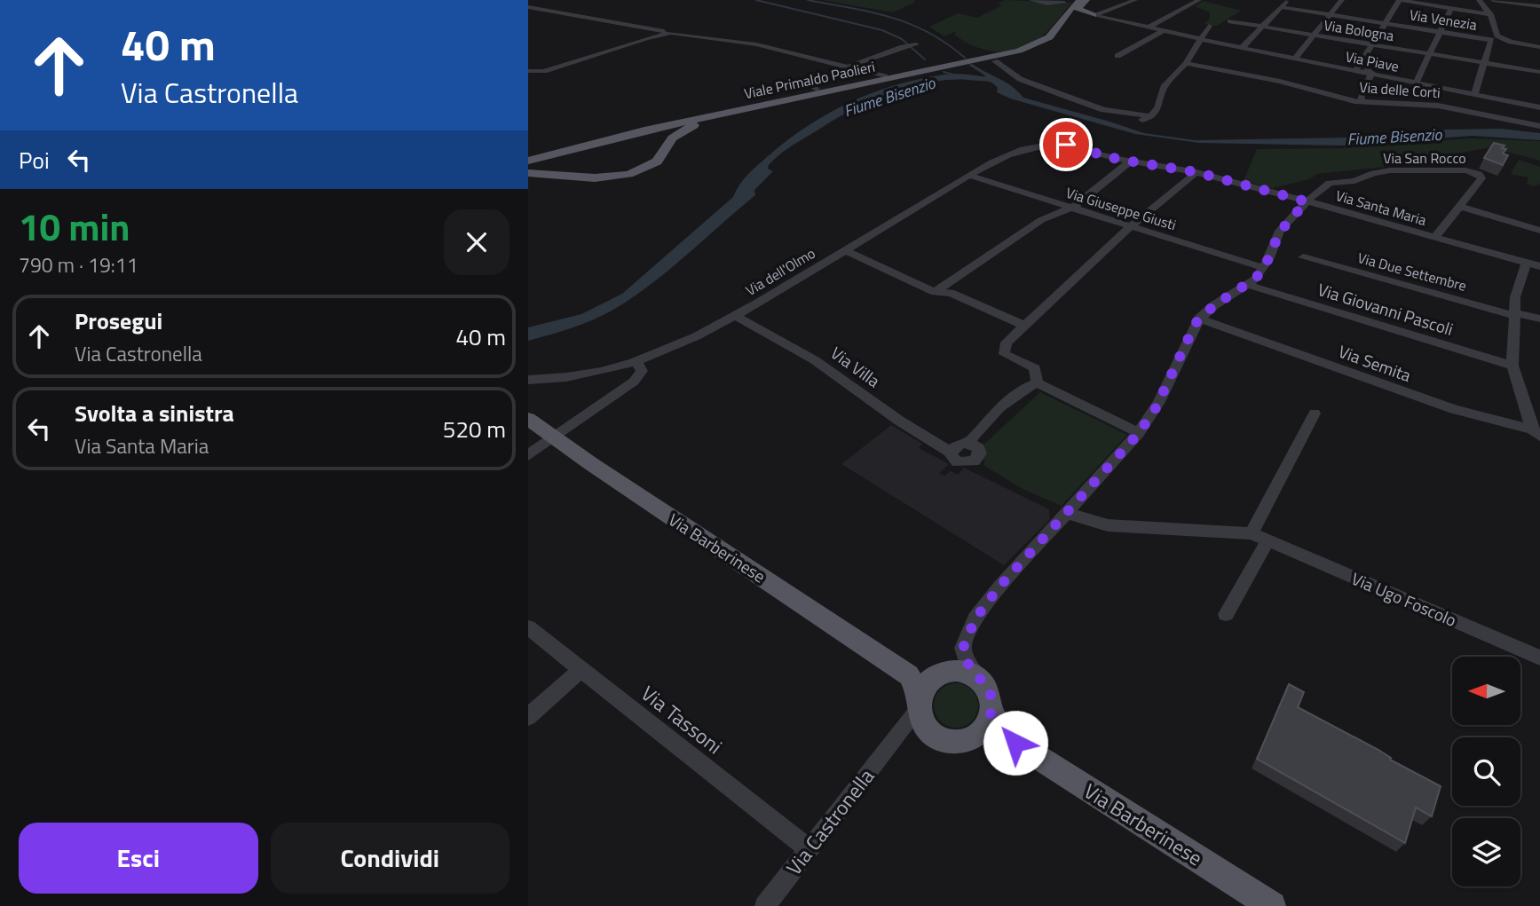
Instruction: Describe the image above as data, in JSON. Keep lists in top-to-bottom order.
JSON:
{
  "streets": {
    "main road": ["Viale Primaldo Paolieri", "Via Barberinese"],
    "street": [
      "Via Venezia",
      "Via Bologna",
      "Via Piave",
      "Via delle Corti",
      "Via San Rocco",
      "Via Santa Maria",
      "Via Giuseppe Giusti",
      "Via dell'Olmo",
      "Via Due Settembre",
      "Via Giovanni Pascoli",
      "Via Semita",
      "Via Villa",
      "Via Ugo Foscolo",
      "Via Tassoni",
      "Via Castronella"
    ]
  },
  "crossings": [
    ["Via San Rocco", "Via Santa Maria"],
    ["Via Santa Maria", "Via dell'Olmo"],
    ["Via Giuseppe Giusti", "Via dell'Olmo"],
    ["Via dell'Olmo", "Via Villa"],
    ["Via Barberinese", "Via Castronella"],
    ["Via Tassoni", "Via Castronella"]
  ],
  "water": ["Fiume Bisenzio"],
  "north": "left",
  "page": {
    "turn": ["40 m", "Via Castronella"],
    "then": "Poi",
    "heading": ["10 min", "790 m · 19:11"],
    "list": [
      {
        "name": "Prosegui",
        "note": "Via Castronella",
        "value": "40 m"
      },
      {
        "name": "Svolta a sinistra",
        "note": "Via Santa Maria",
        "value": "520 m"
      }
    ],
    "buttons": ["Esci", "Condividi"]
  }
}
